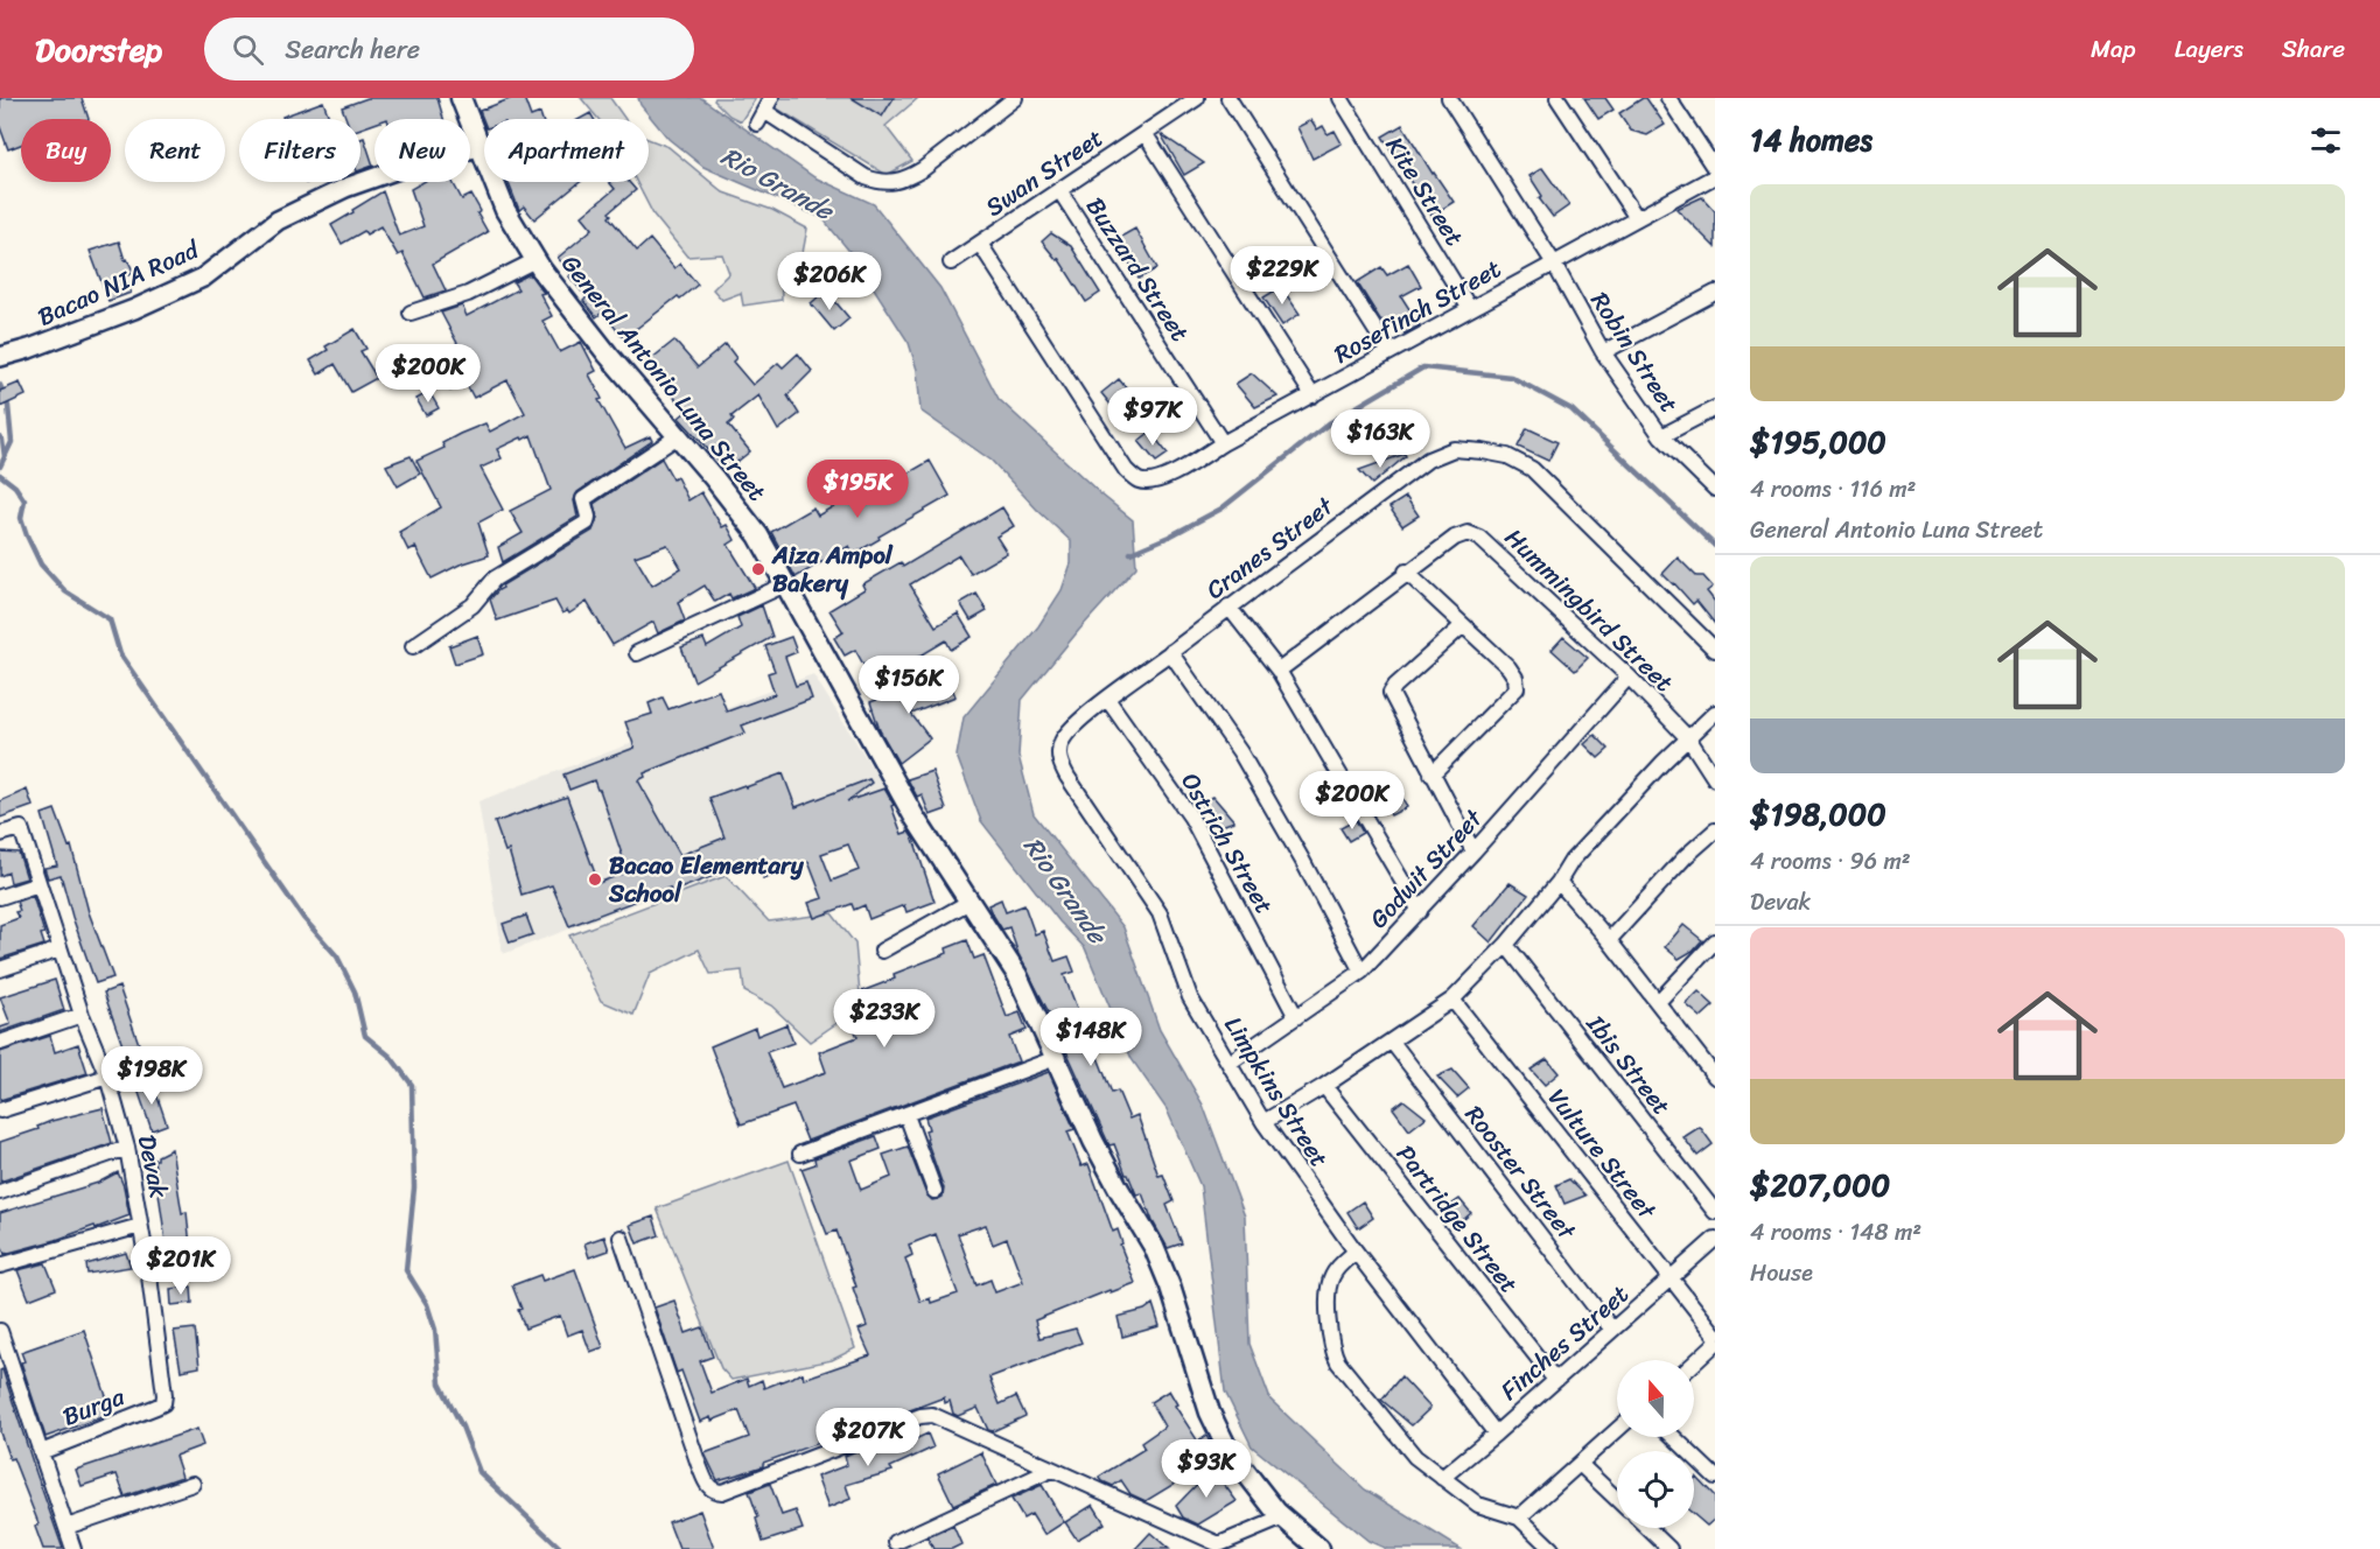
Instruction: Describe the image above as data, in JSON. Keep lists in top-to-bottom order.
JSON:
{
  "streets": {
    "main road": ["General Antonio Luna Street"],
    "street": [
      "Swan Street",
      "Kite Street",
      "Buzzard Street",
      "Bacao NIA Road",
      "Rosefinch Street",
      "Robin Street",
      "Cranes Street",
      "Hummingbird Street",
      "Ostrich Street",
      "Godwit Street",
      "Ibis Street",
      "Limpkins Street",
      "Vulture Street",
      "Devak",
      "Rooster Street",
      "Partridge Street",
      "Finches Street",
      "Burga"
    ]
  },
  "crossings": [
    ["Swan Street", "Buzzard Street"],
    ["Swan Street", "Rosefinch Street"],
    ["Kite Street", "Rosefinch Street"],
    ["Buzzard Street", "Rosefinch Street"],
    ["Bacao NIA Road", "General Antonio Luna Street"],
    ["Rosefinch Street", "Robin Street"],
    ["Cranes Street", "Ostrich Street"],
    ["Cranes Street", "Limpkins Street"],
    ["Hummingbird Street", "Godwit Street"],
    ["Ostrich Street", "Godwit Street"],
    ["Godwit Street", "Limpkins Street"],
    ["Limpkins Street", "Finches Street"],
    ["Vulture Street", "Finches Street"],
    ["Devak", "Burga"],
    ["Rooster Street", "Finches Street"],
    ["Partridge Street", "Finches Street"]
  ],
  "water": ["Rio Grande"],
  "places": ["Aiza Ampol Bakery", "Bacao Elementary School"],
  "north": "top",
  "page": {
    "header": "Doorstep",
    "search": "Search here",
    "nav": ["Map", "Layers", "Share"],
    "heading": "14 homes",
    "chip": [
      "Buy",
      "Rent",
      "Filters",
      "New",
      "Apartment"
    ],
    "list": [
      {
        "name": "$195,000",
        "note": "4 rooms · 116 m² · General Antonio Luna Street"
      },
      {
        "name": "$198,000",
        "note": "4 rooms · 96 m² · Devak"
      },
      {
        "name": "$207,000",
        "note": "4 rooms · 148 m² · House"
      }
    ],
    "price": [
      "$229K",
      "$206K",
      "$200K",
      "$97K",
      "$163K",
      "$195K",
      "$156K",
      "$200K",
      "$233K",
      "$148K",
      "$198K",
      "$201K",
      "$207K",
      "$93K"
    ]
  }
}
